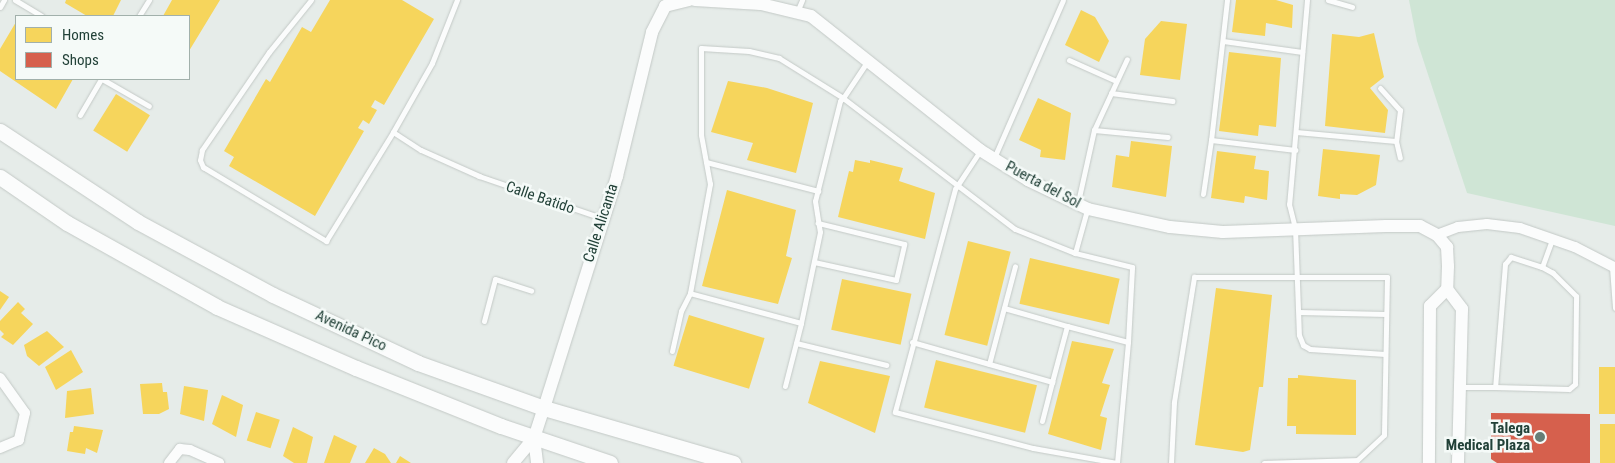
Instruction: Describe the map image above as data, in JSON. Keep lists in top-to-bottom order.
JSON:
{
  "streets": {
    "main road": ["Avenida Pico"],
    "street": ["Puerta del Sol", "Calle Alicanta"],
    "lane": ["Calle Batido"]
  },
  "crossings": [
    ["Calle Batido", "Calle Alicanta"],
    ["Calle Alicanta", "Avenida Pico"]
  ],
  "places": ["Talega Medical Plaza"],
  "legend": ["Homes", "Shops"]
}
